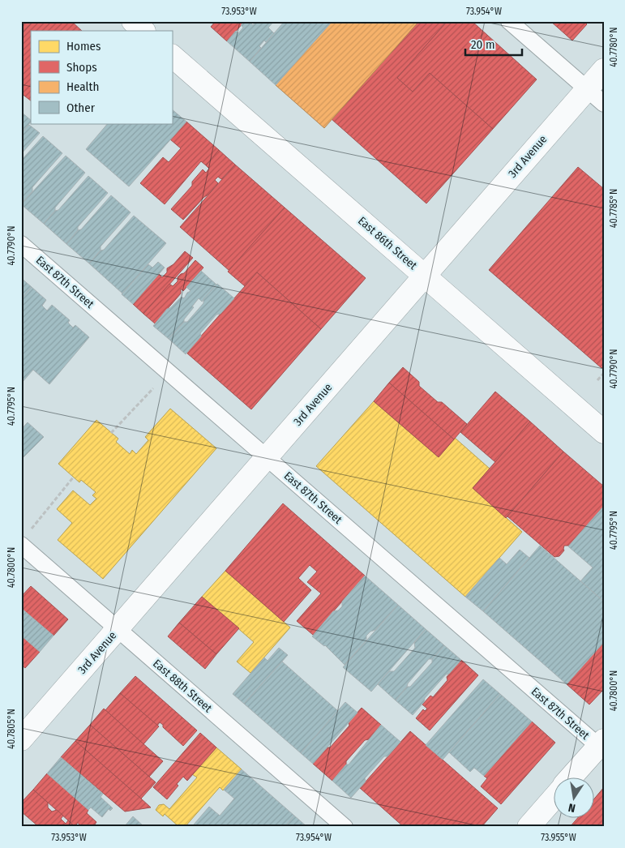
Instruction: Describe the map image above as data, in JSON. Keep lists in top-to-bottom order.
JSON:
{
  "streets": {
    "main road": ["3rd Avenue", "East 86th Street"],
    "street": ["East 87th Street", "East 88th Street"]
  },
  "crossings": [
    ["3rd Avenue", "East 86th Street"],
    ["3rd Avenue", "East 87th Street"],
    ["3rd Avenue", "East 88th Street"]
  ],
  "legend": [
    "Homes",
    "Shops",
    "Health",
    "Other"
  ],
  "scale_bar": "20 m",
  "north": "bottom",
  "coordinates": [
    "73.953°W",
    "73.954°W",
    "40.7780°N",
    "40.7785°N",
    "40.7790°N",
    "40.7795°N",
    "40.7800°N",
    "40.7805°N",
    "73.955°W"
  ]
}
